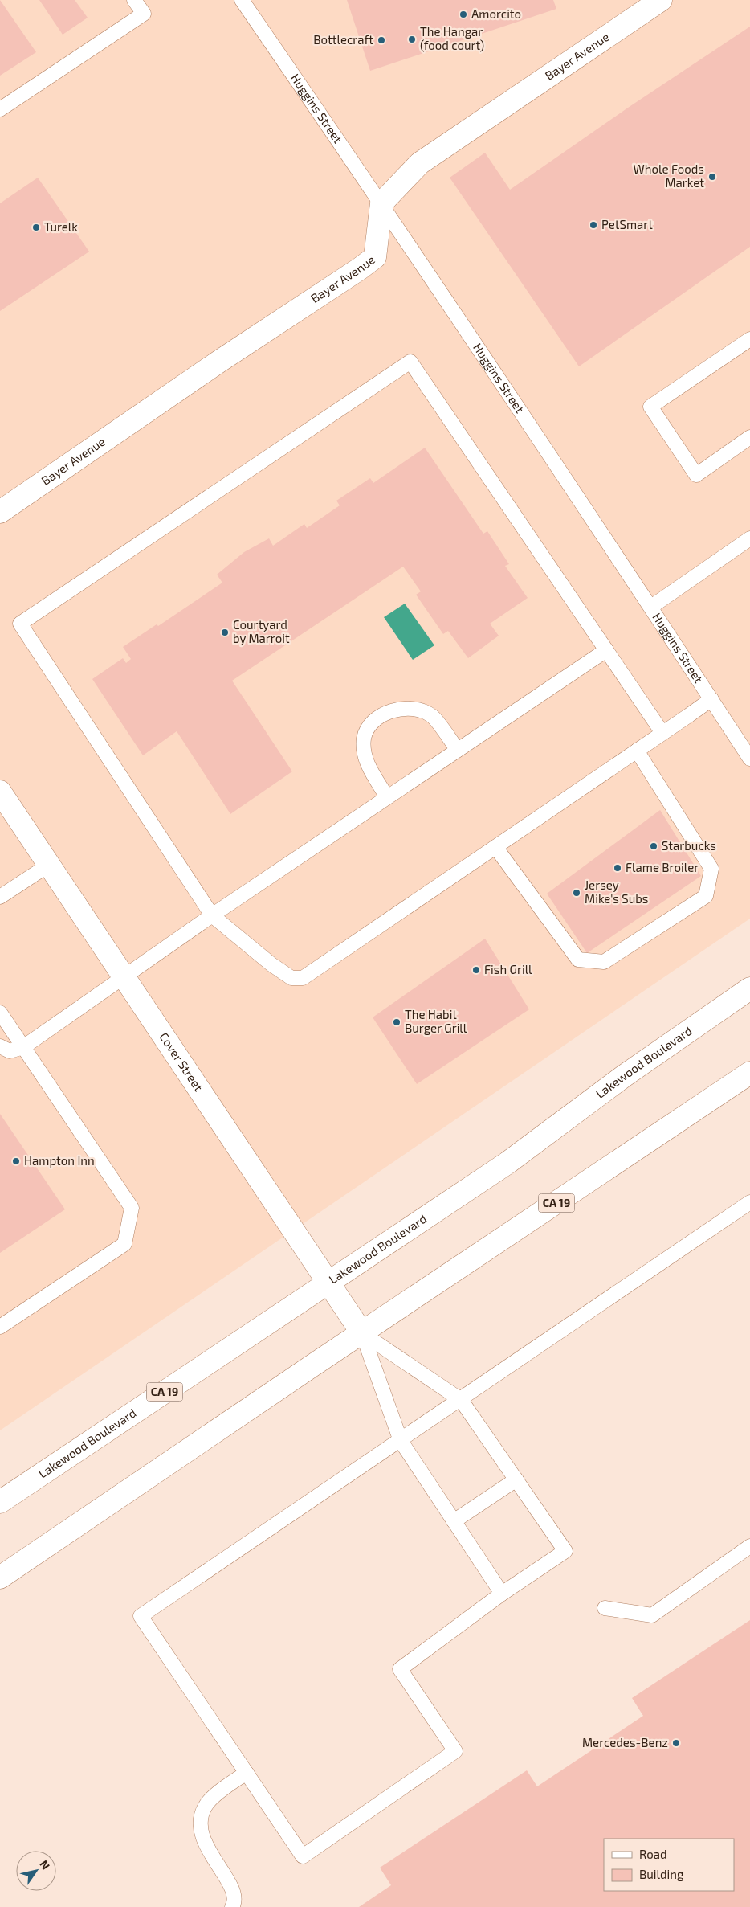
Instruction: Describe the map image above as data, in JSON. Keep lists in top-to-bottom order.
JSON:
{
  "streets": {
    "main road": [
      "Bayer Avenue",
      "Cover Street",
      "Lakewood Boulevard",
      "CA 19"
    ],
    "lane": ["Huggins Street"]
  },
  "crossings": [
    ["Bayer Avenue", "Huggins Street"],
    ["Cover Street", "Lakewood Boulevard"],
    ["Cover Street", "CA 19"]
  ],
  "places": [
    "Amorcito",
    "The Hangar (food court)",
    "Bottlecraft",
    "Whole Foods Market",
    "PetSmart",
    "Turelk",
    "Courtyard by Marroit",
    "Starbucks",
    "Flame Broiler",
    "Jersey Mike's Subs",
    "Fish Grill",
    "The Habit Burger Grill",
    "Hampton Inn",
    "Mercedes-Benz"
  ],
  "legend": ["Road", "Building"],
  "north": "top right"
}
